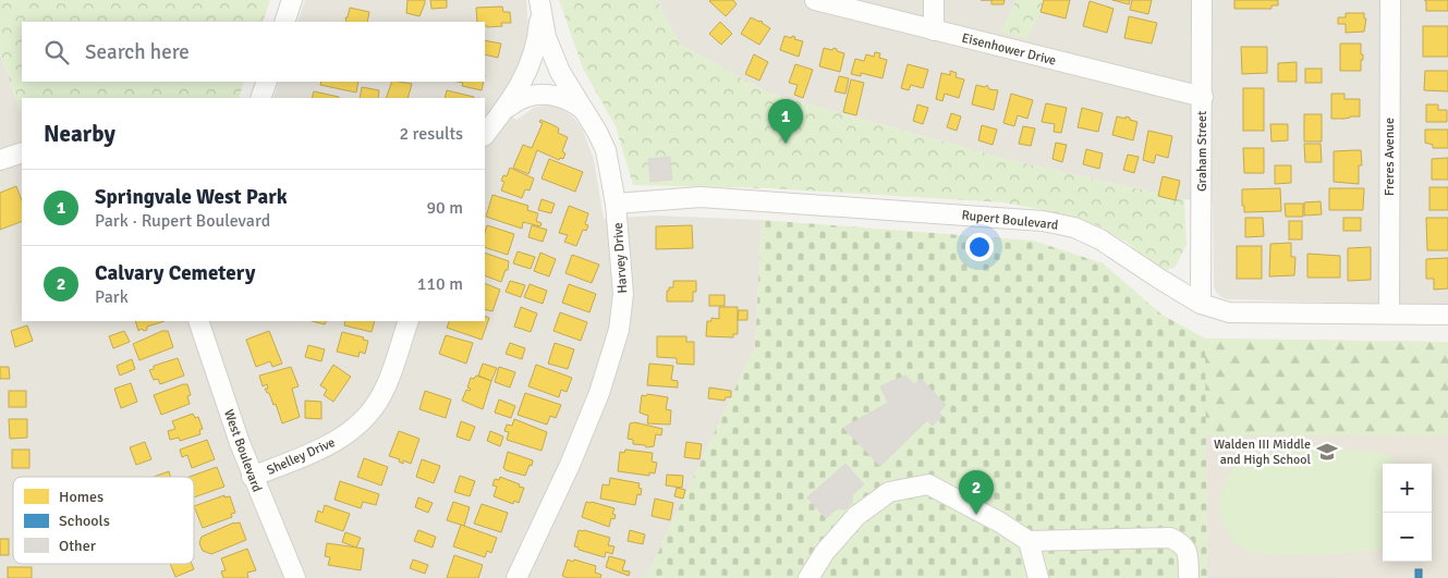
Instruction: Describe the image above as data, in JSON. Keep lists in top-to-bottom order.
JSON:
{
  "streets": {
    "street": [
      "Eisenhower Drive",
      "Graham Street",
      "Freres Avenue",
      "Rupert Boulevard",
      "Harvey Drive",
      "West Boulevard",
      "Shelley Drive"
    ]
  },
  "crossings": [
    ["Eisenhower Drive", "Graham Street"],
    ["Graham Street", "Rupert Boulevard"],
    ["Freres Avenue", "Rupert Boulevard"],
    ["Rupert Boulevard", "Harvey Drive"],
    ["West Boulevard", "Shelley Drive"]
  ],
  "places": {
    "school or university": ["Walden III Middle and High School"]
  },
  "legend": ["Homes", "Schools", "Other"],
  "page": {
    "search": "Search here",
    "heading": ["Nearby", "2 results"],
    "pins": ["1", "2"],
    "list": [
      {
        "mark": "1",
        "name": "Springvale West Park",
        "note": "Park · Rupert Boulevard",
        "value": "90 m"
      },
      {
        "mark": "2",
        "name": "Calvary Cemetery",
        "note": "Park",
        "value": "110 m"
      }
    ],
    "map_buttons": ["+", "−"]
  }
}
